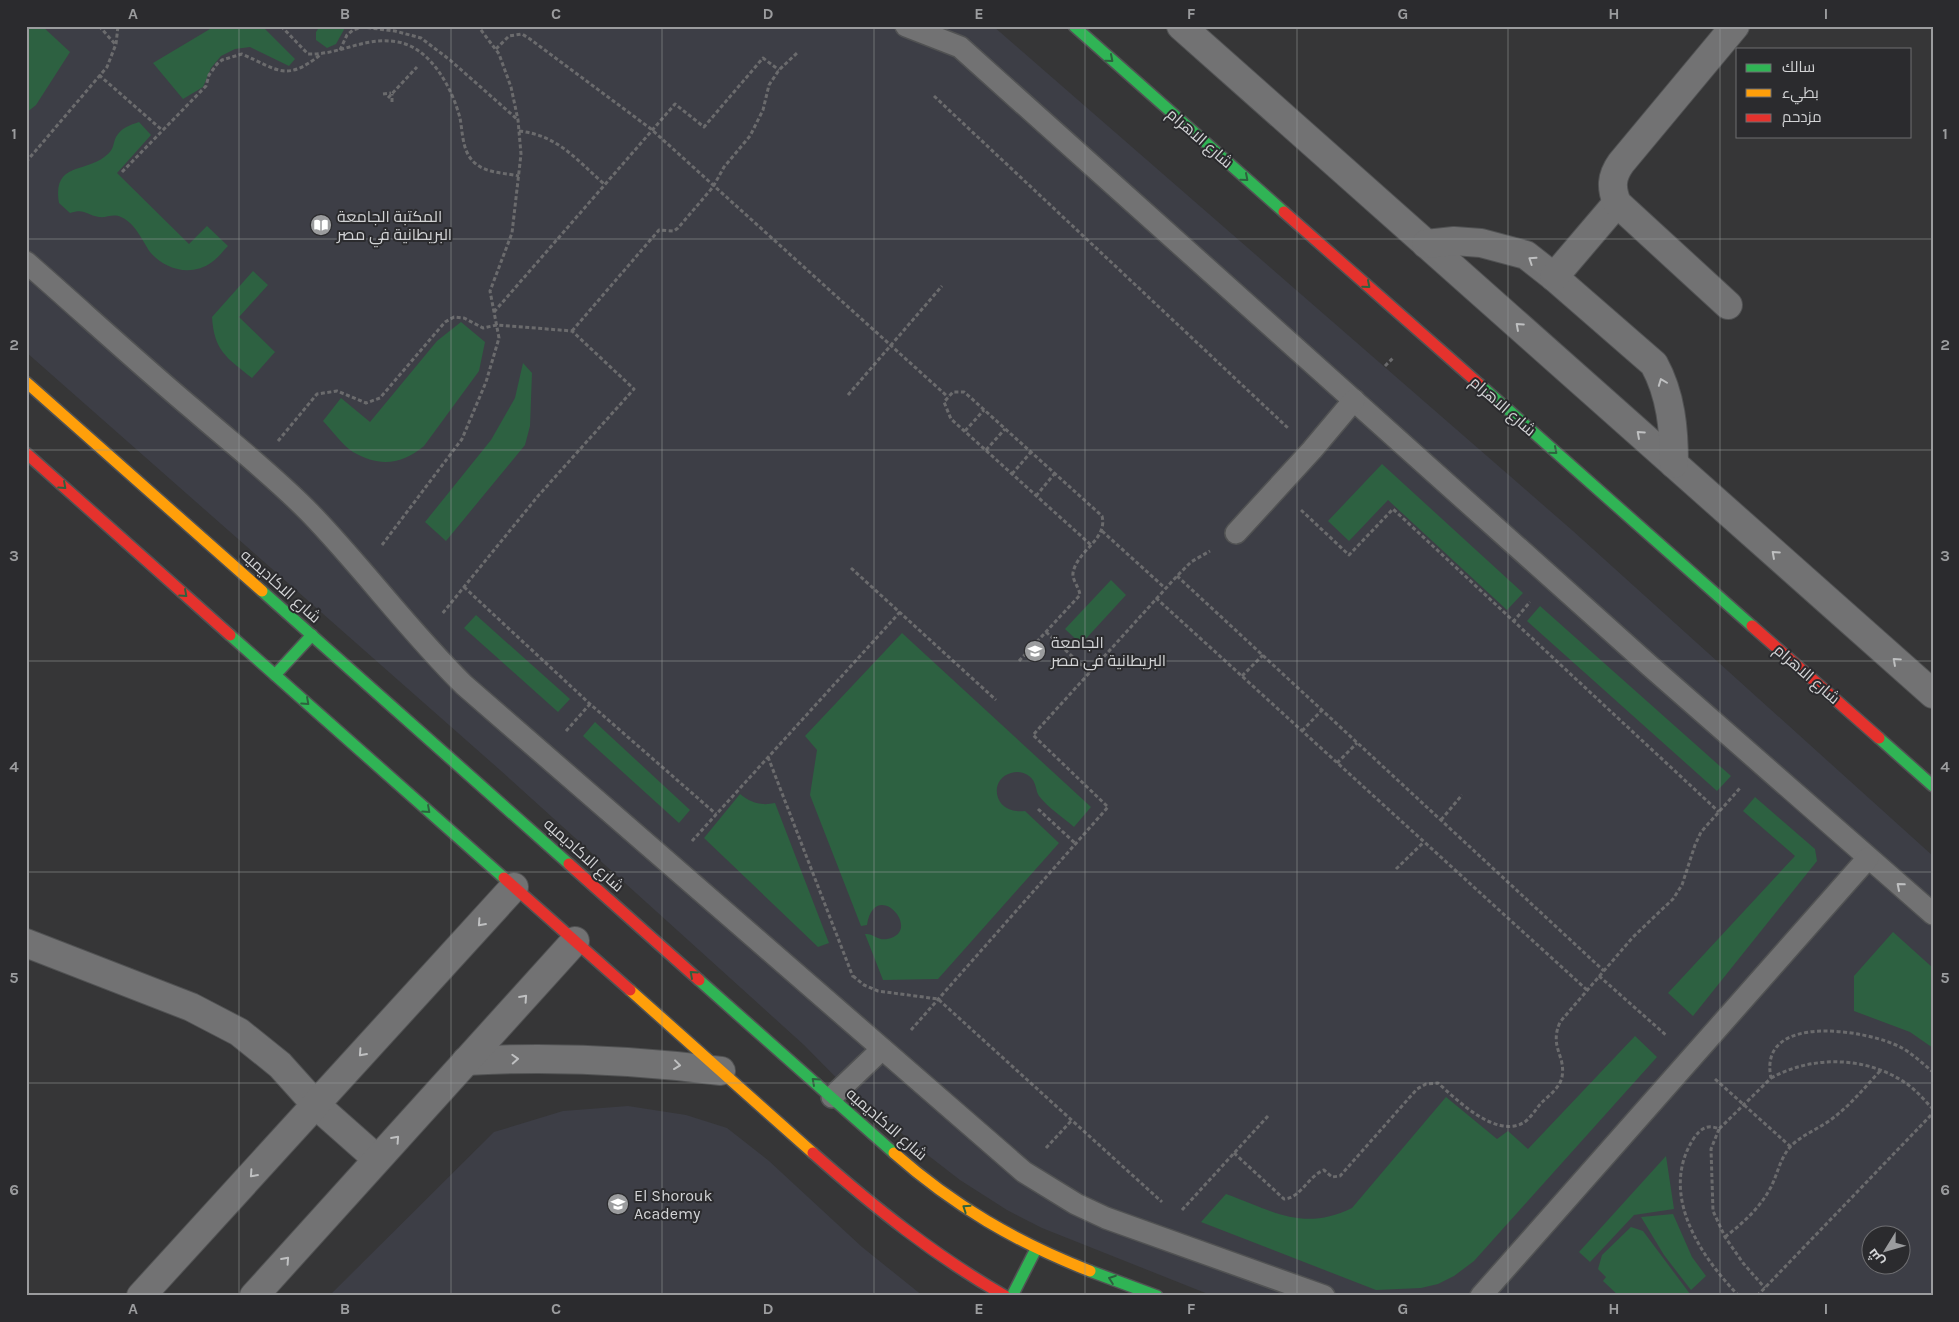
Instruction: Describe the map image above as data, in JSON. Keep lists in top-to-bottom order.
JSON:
{
  "streets": {
    "street": ["شارع الاهرام", "شارع الاكاديميه"]
  },
  "places": {
    "library": ["المكتبة الجامعة البريطانية في مصر"],
    "school or university": ["الجامعة البريطانية فى مصر", "El Shorouk Academy"]
  },
  "legend": ["سالك", "بطيء", "مزدحم"],
  "north": "bottom left",
  "grid": {
    "columns": [
      "A",
      "B",
      "C",
      "D",
      "E",
      "F",
      "G",
      "H",
      "I"
    ],
    "rows": [
      "1",
      "2",
      "3",
      "4",
      "5",
      "6"
    ]
  }
}
